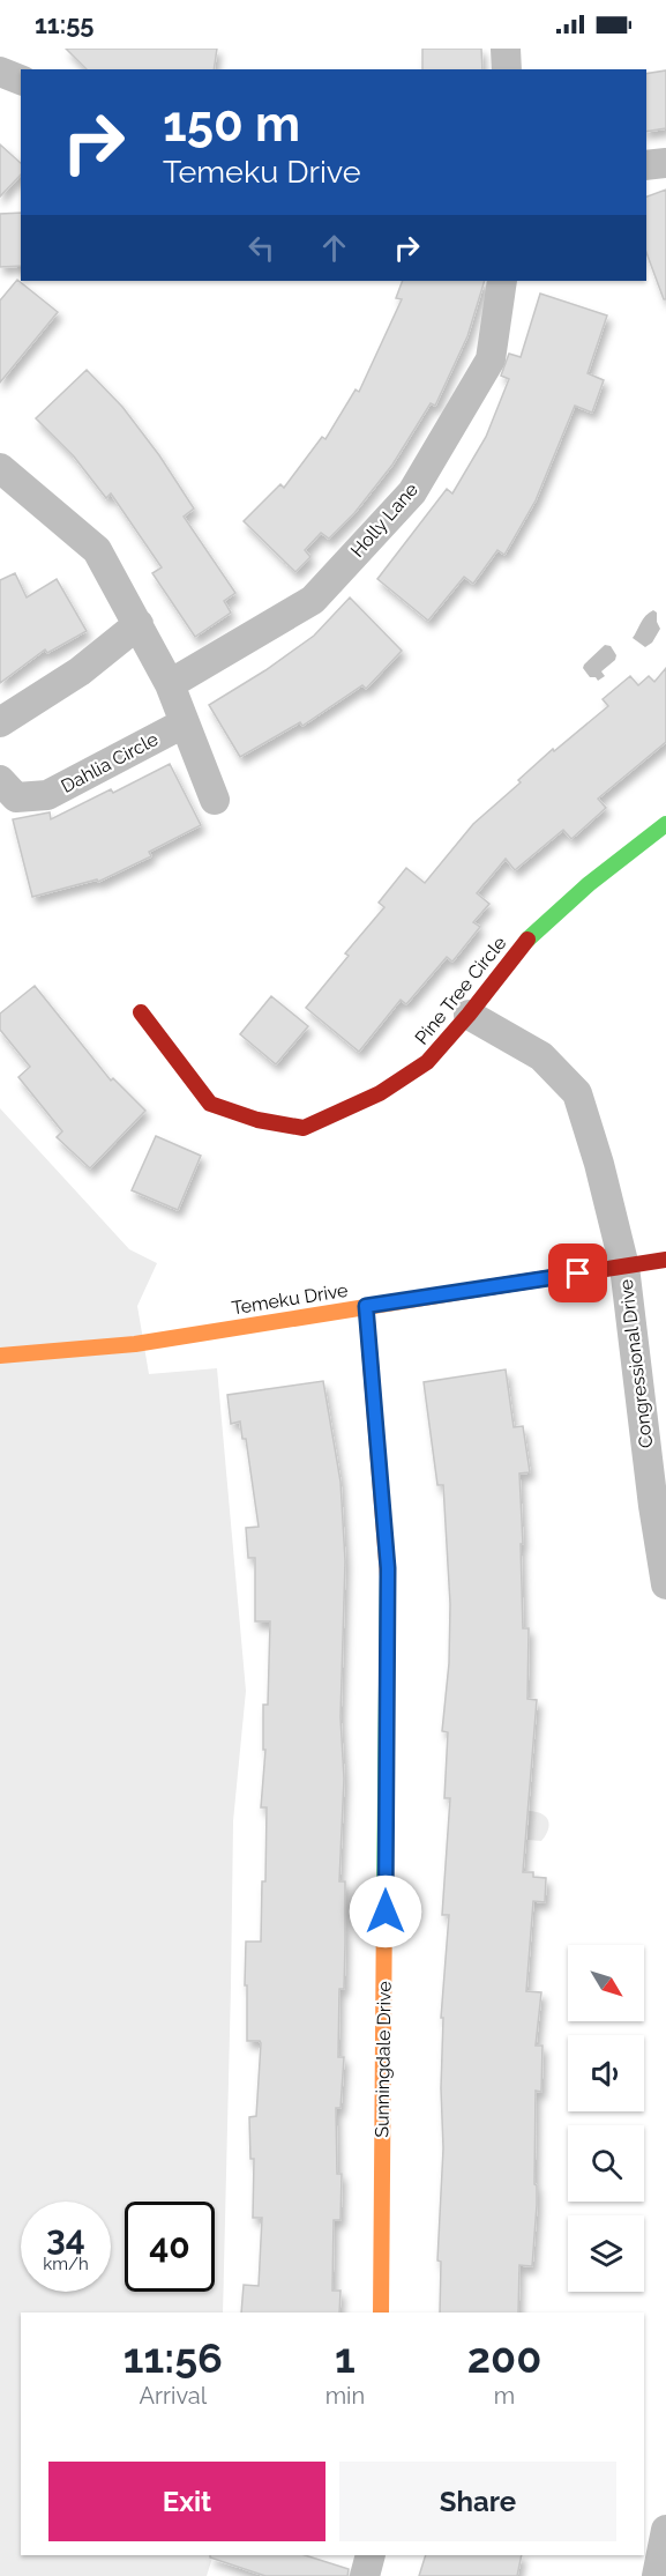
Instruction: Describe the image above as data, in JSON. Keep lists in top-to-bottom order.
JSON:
{
  "streets": {
    "street": [
      "Holly Lane",
      "Dahlia Circle",
      "Pine Tree Circle",
      "Temeku Drive",
      "Congressional Drive",
      "Sunningdale Drive"
    ]
  },
  "crossings": [
    ["Pine Tree Circle", "Congressional Drive"],
    ["Temeku Drive", "Congressional Drive"],
    ["Temeku Drive", "Sunningdale Drive"]
  ],
  "north": "bottom right",
  "page": {
    "status": "11:55",
    "turn": ["150 m", "Temeku Drive"],
    "speed": "34 km/h",
    "limit": "40",
    "eta": [
      "11:56",
      "Arrival",
      "1",
      "min",
      "200",
      "m"
    ],
    "buttons": ["Exit", "Share"]
  }
}
